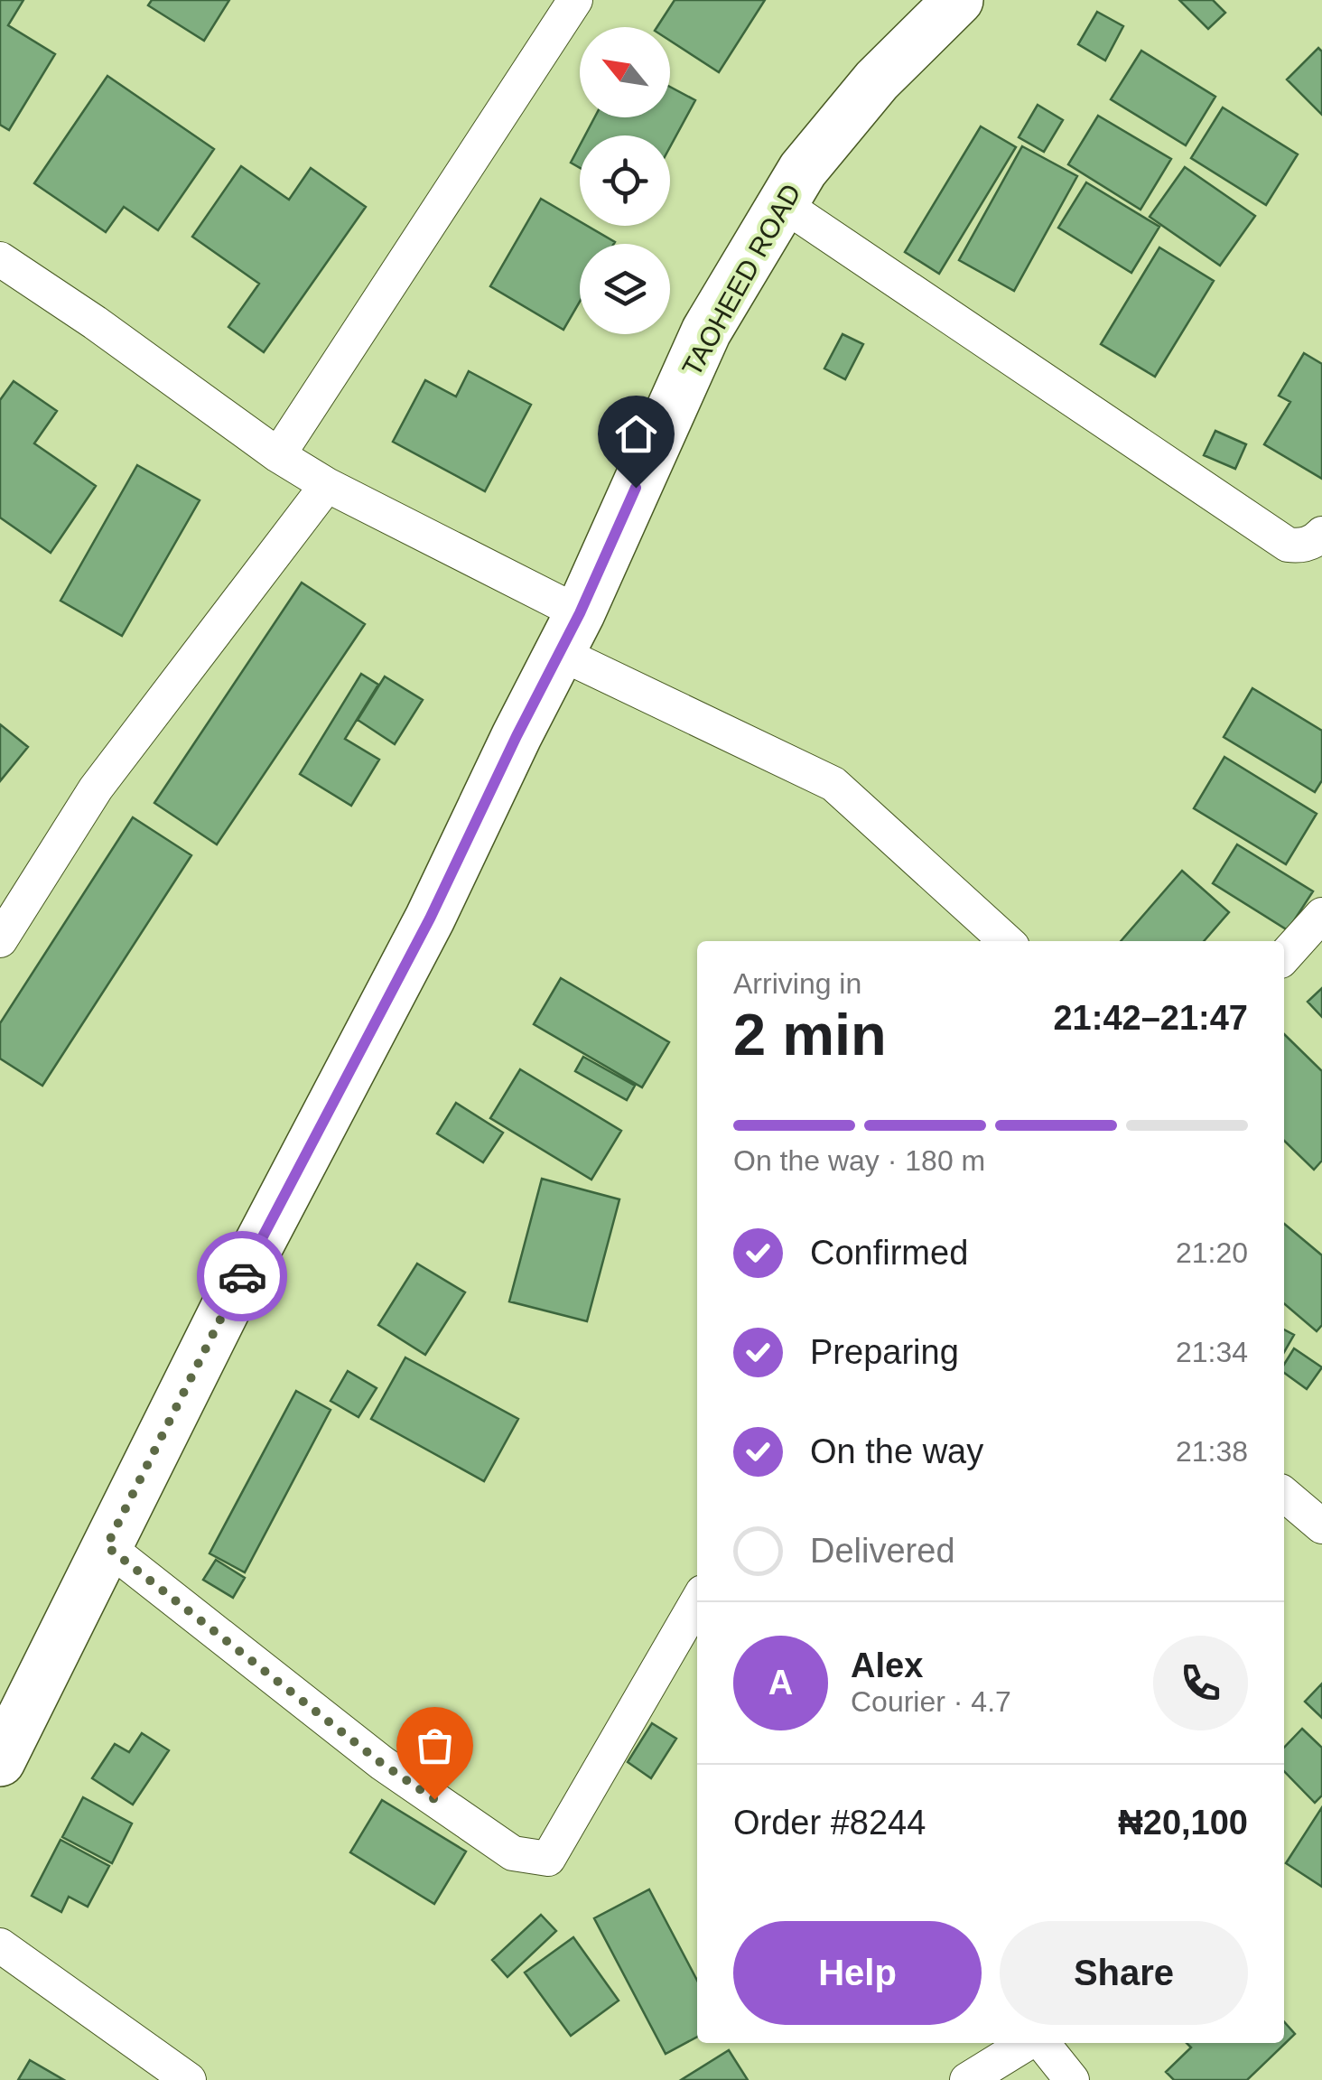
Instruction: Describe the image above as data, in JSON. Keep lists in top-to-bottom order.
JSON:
{
  "streets": {
    "main road": ["TAOHEED ROAD"]
  },
  "north": "top left",
  "page": {
    "heading": ["2 min", "Arriving in", "21:42–21:47"],
    "panel": [
      "Alex",
      "Courier · 4.7",
      "Order #8244",
      "₦20,100"
    ],
    "bar": "On the way · 180 m",
    "list": [
      ["Confirmed", "21:20"],
      ["Preparing", "21:34"],
      ["On the way", "21:38"],
      "Delivered"
    ],
    "round": "A",
    "buttons": ["Help", "Share"]
  }
}
